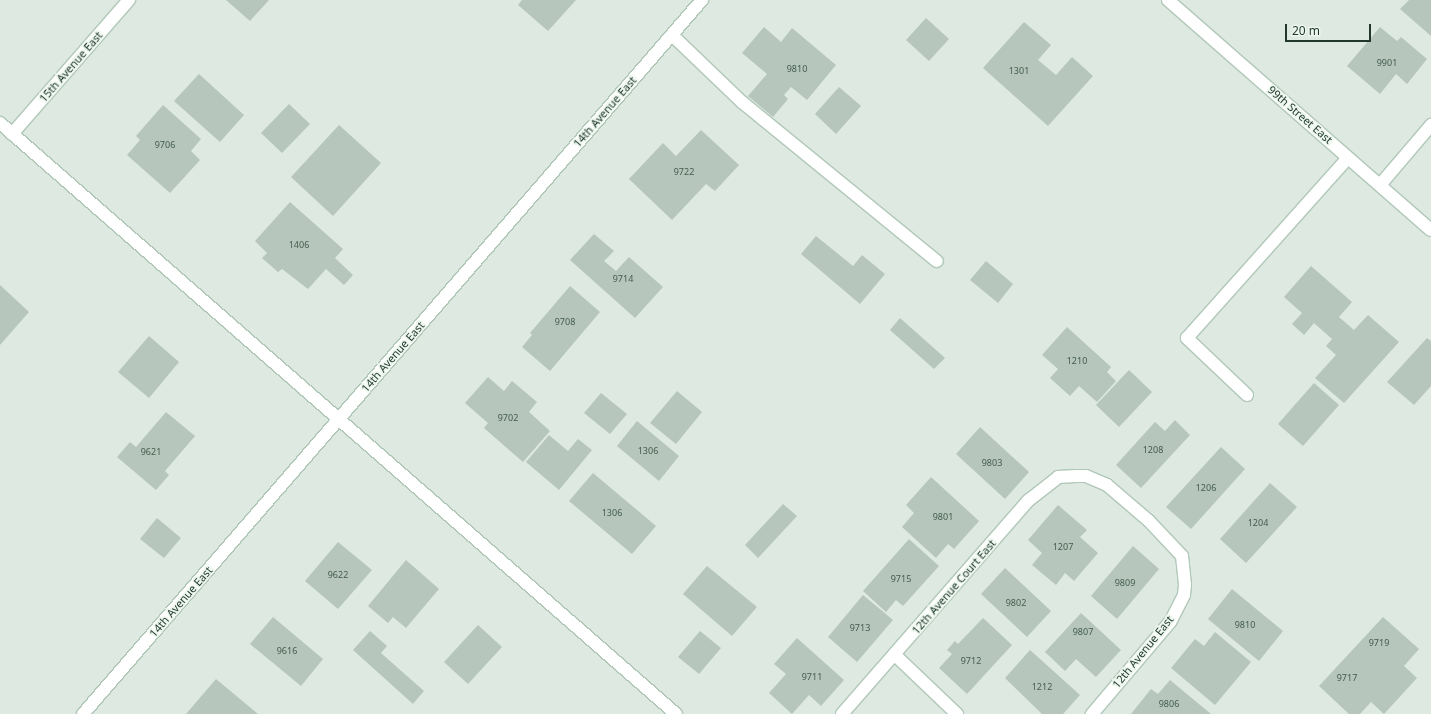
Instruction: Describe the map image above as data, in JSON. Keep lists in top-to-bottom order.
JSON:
{
  "streets": {
    "street": [
      "15th Avenue East",
      "14th Avenue East",
      "99th Street East",
      "12th Avenue Court East",
      "12th Avenue East"
    ]
  },
  "crossings": [
    ["12th Avenue Court East", "12th Avenue East"]
  ],
  "house_numbers": [
    "9901",
    "9810",
    "1301",
    "9706",
    "9722",
    "1406",
    "9714",
    "9708",
    "1210",
    "9702",
    "1208",
    "1306",
    "9621",
    "9803",
    "1206",
    "1306",
    "9801",
    "1204",
    "1207",
    "9622",
    "9715",
    "9809",
    "9802",
    "9810",
    "9713",
    "9807",
    "9719",
    "9616",
    "9712",
    "9711",
    "9717",
    "1212",
    "9806"
  ],
  "scale_bar": "20 m"
}
